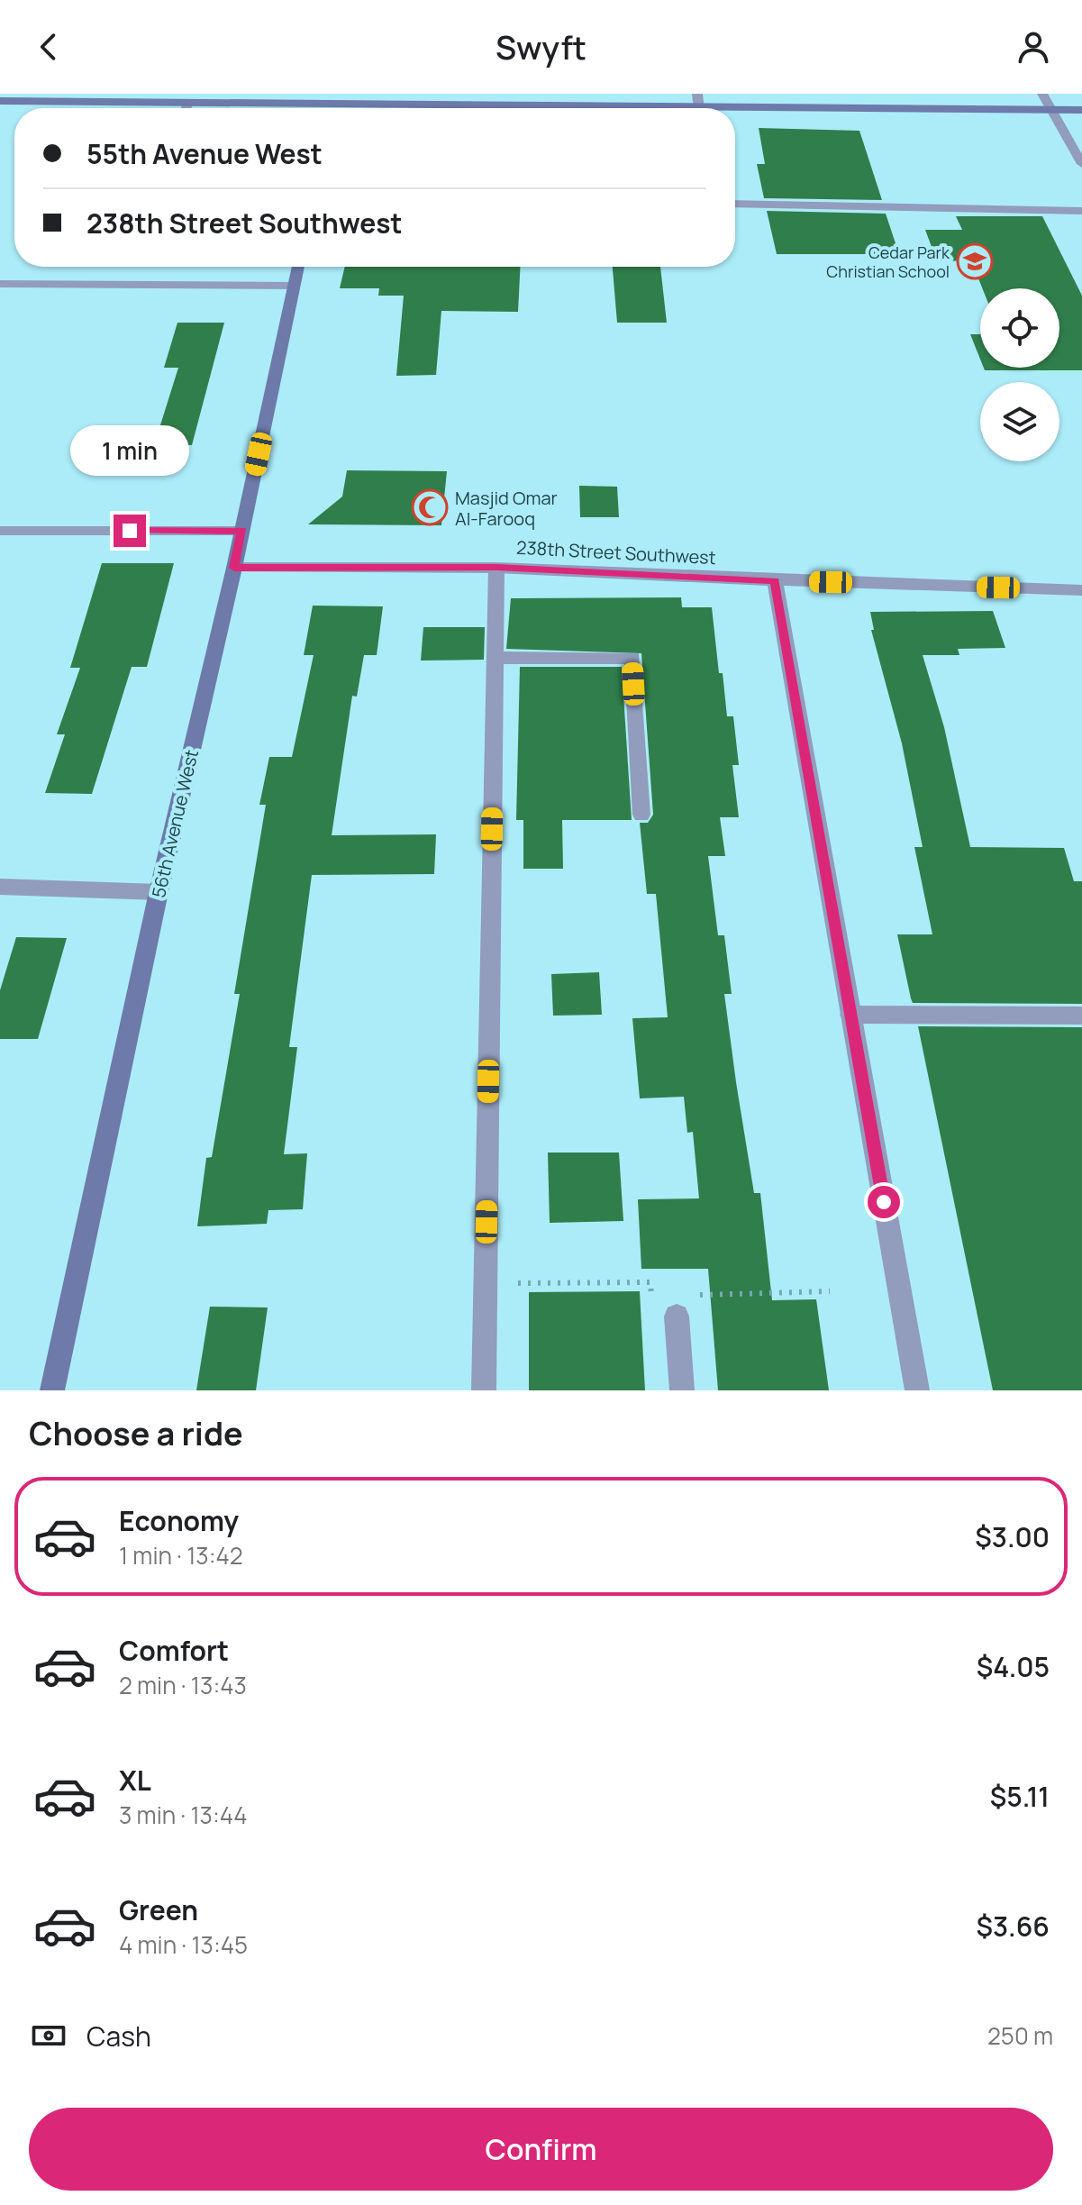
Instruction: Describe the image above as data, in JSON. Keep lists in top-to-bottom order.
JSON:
{
  "streets": {
    "main road": ["56th Avenue West"],
    "street": ["238th Street Southwest"]
  },
  "crossings": [
    ["238th Street Southwest", "56th Avenue West"]
  ],
  "places": {
    "school or university": ["Cedar Park Christian School"],
    "mosque": ["Masjid Omar Al-Farooq"]
  },
  "page": {
    "header": "Swyft",
    "banner": ["55th Avenue West", "238th Street Southwest"],
    "bubble": "1 min",
    "heading": "Choose a ride",
    "list": [
      {
        "name": "Economy",
        "note": "1 min · 13:42",
        "value": "$3.00"
      },
      {
        "name": "Comfort",
        "note": "2 min · 13:43",
        "value": "$4.05"
      },
      {
        "name": "XL",
        "note": "3 min · 13:44",
        "value": "$5.11"
      },
      {
        "name": "Green",
        "note": "4 min · 13:45",
        "value": "$3.66"
      }
    ],
    "pay": ["Cash", "250 m"],
    "buttons": "Confirm"
  }
}
